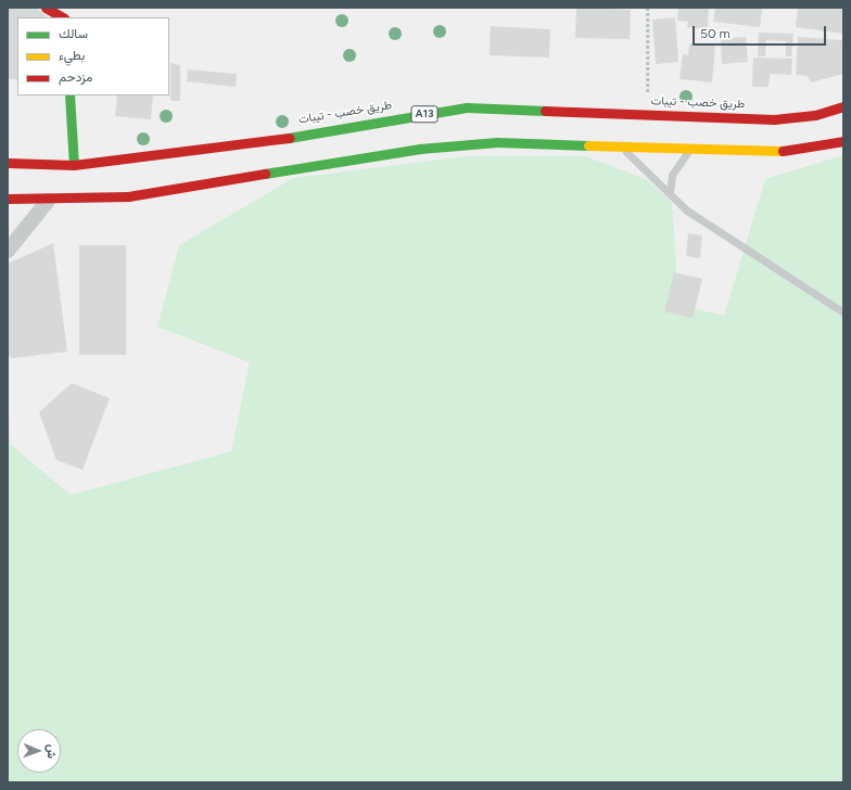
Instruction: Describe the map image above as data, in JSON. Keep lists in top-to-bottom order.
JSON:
{
  "streets": {
    "main road": ["طريق خصب - تيبات", "A13"]
  },
  "legend": ["سالك", "بطيء", "مزدحم"],
  "scale_bar": "50 m",
  "north": "right"
}
